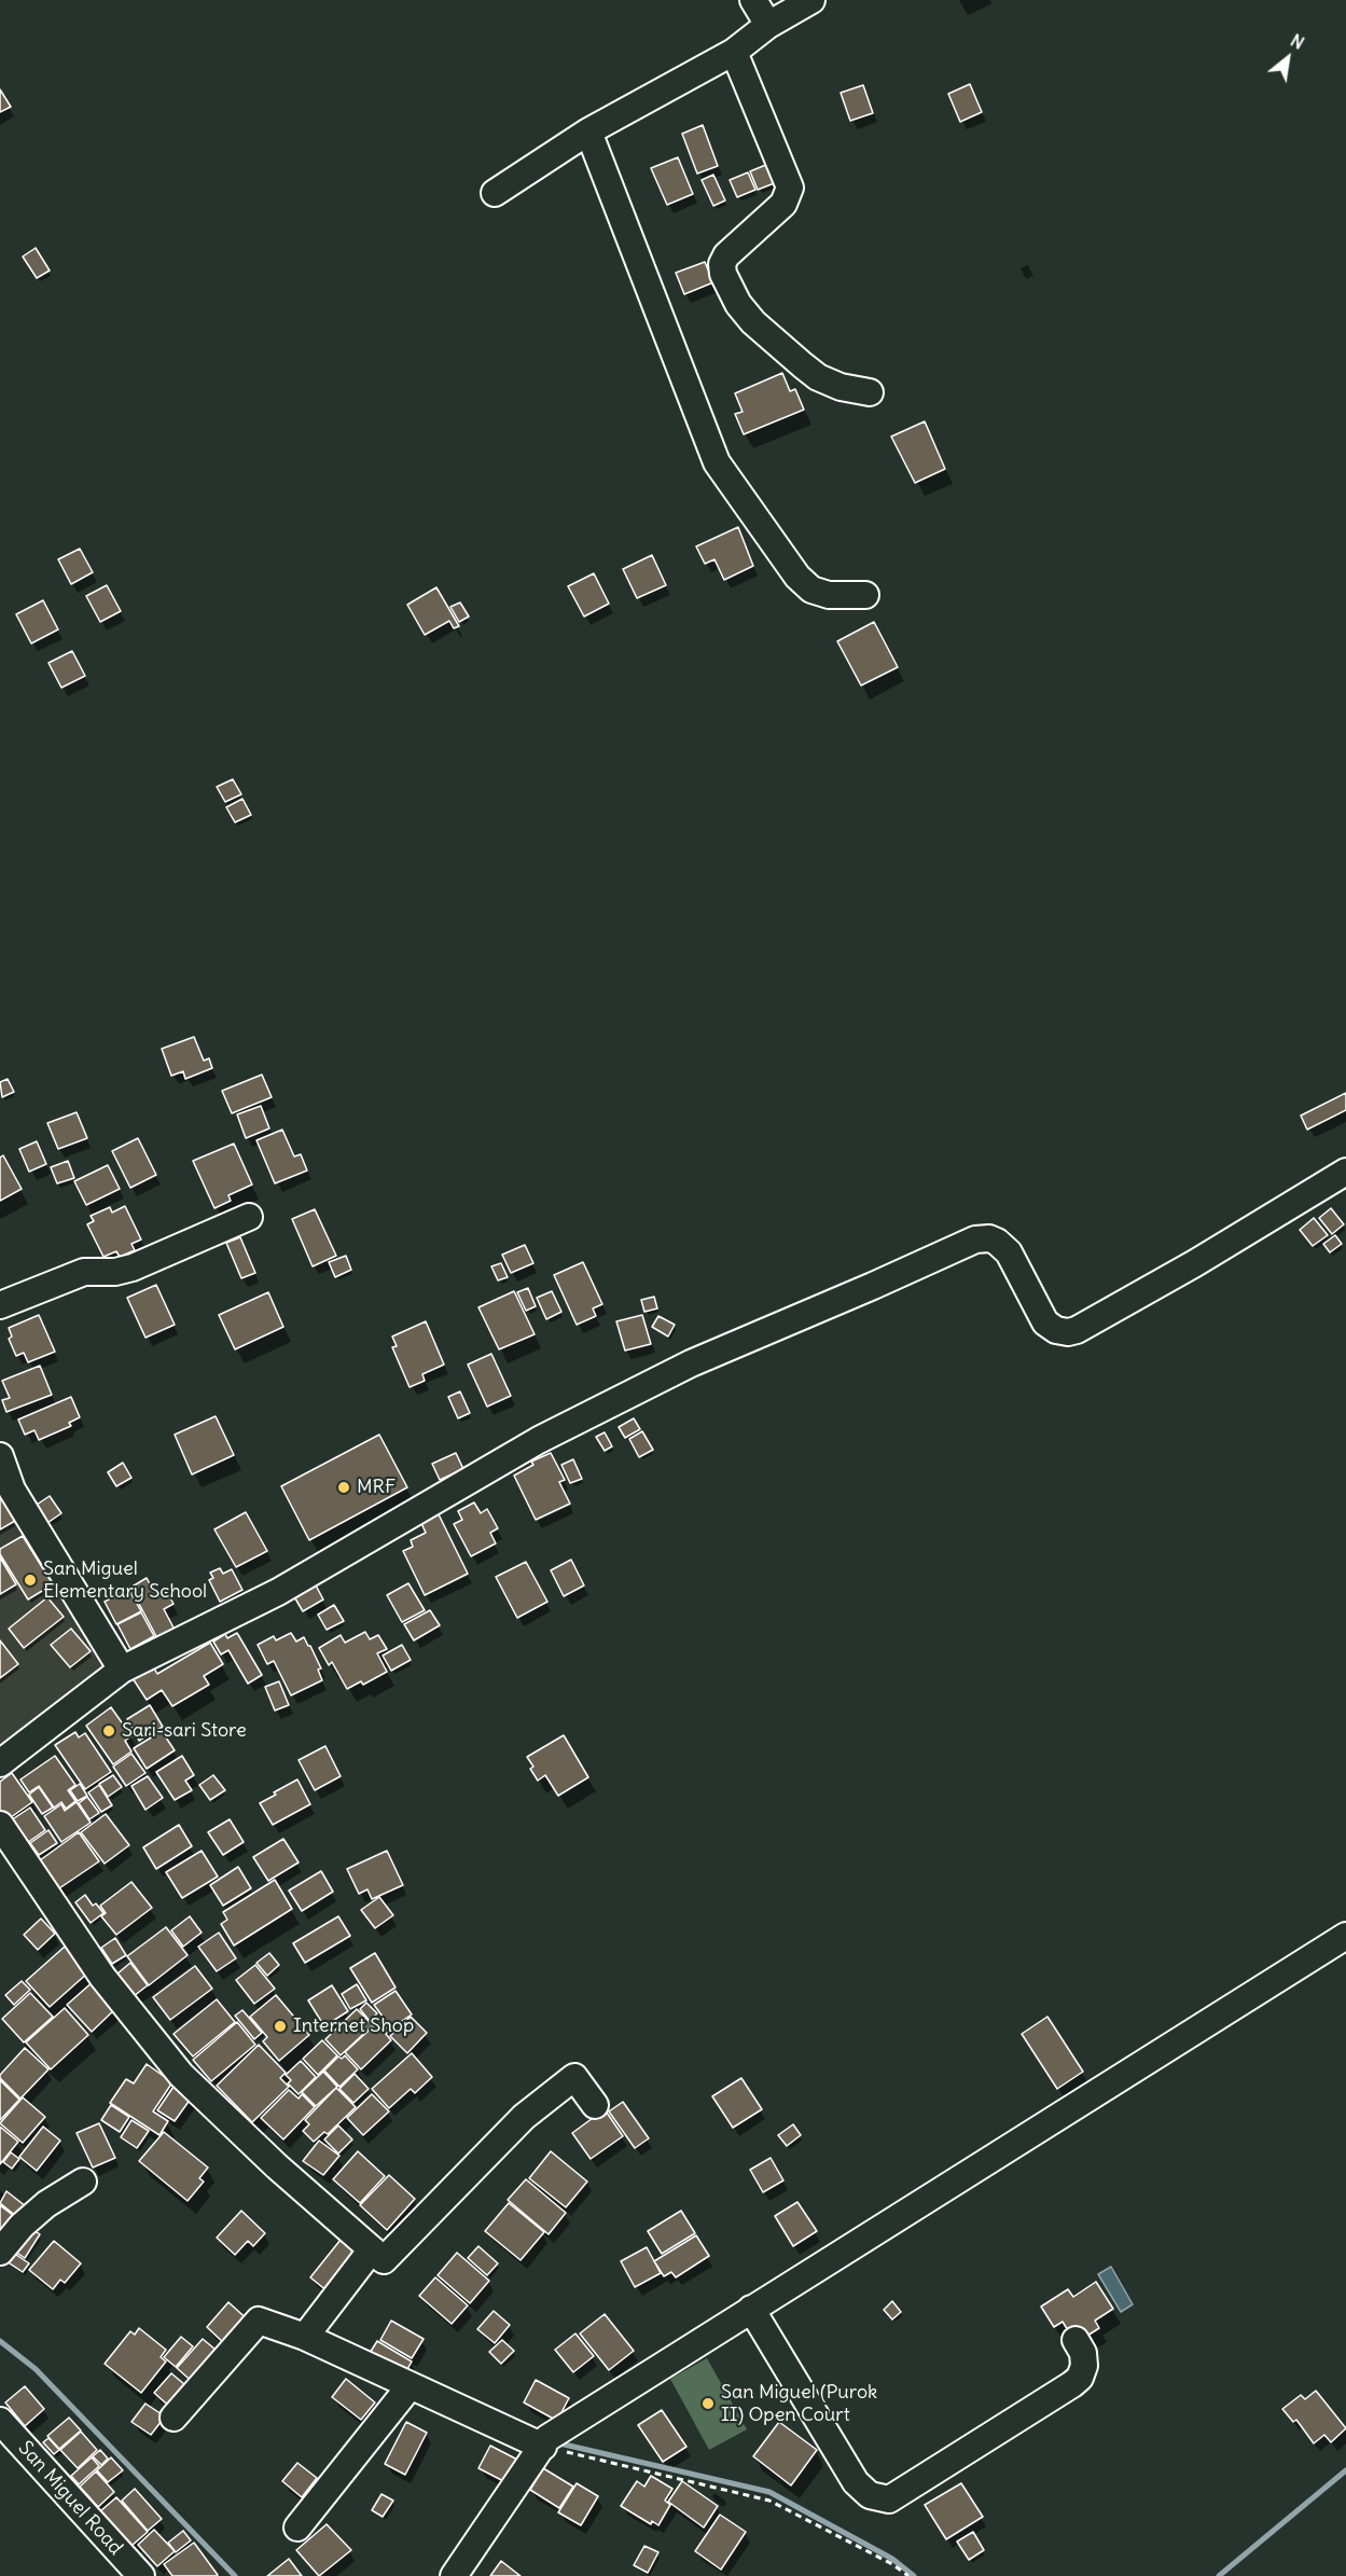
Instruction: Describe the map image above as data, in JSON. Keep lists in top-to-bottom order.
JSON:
{
  "streets": {
    "street": ["San Miguel Road"]
  },
  "places": [
    "MRF",
    "San Miguel Elementary School",
    "Sari-sari Store",
    "Internet Shop",
    "San Miguel (Purok II) Open Court"
  ],
  "north": "top right"
}
